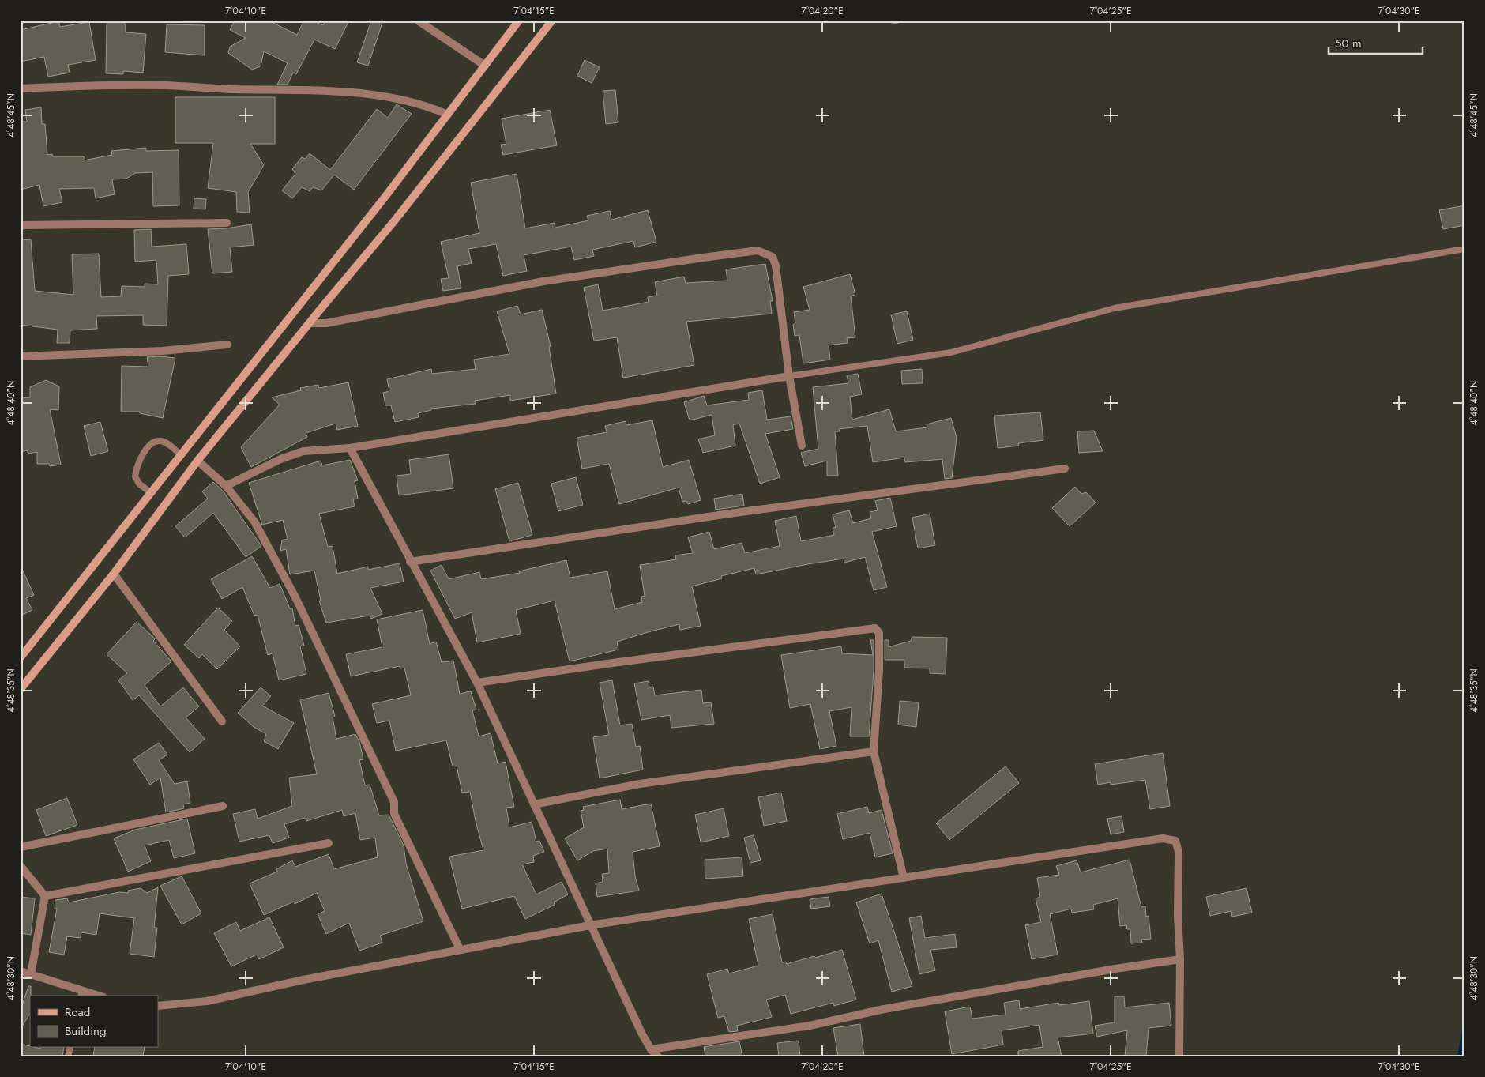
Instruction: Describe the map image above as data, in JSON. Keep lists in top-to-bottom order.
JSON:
{
  "legend": ["Road", "Building"],
  "scale_bar": "50 m",
  "coordinates": [
    "7°04'10\"E",
    "7°04'15\"E",
    "7°04'20\"E",
    "7°04'25\"E",
    "7°04'30\"E",
    "4°48'45\"N",
    "4°48'40\"N",
    "4°48'35\"N",
    "4°48'30\"N"
  ]
}
